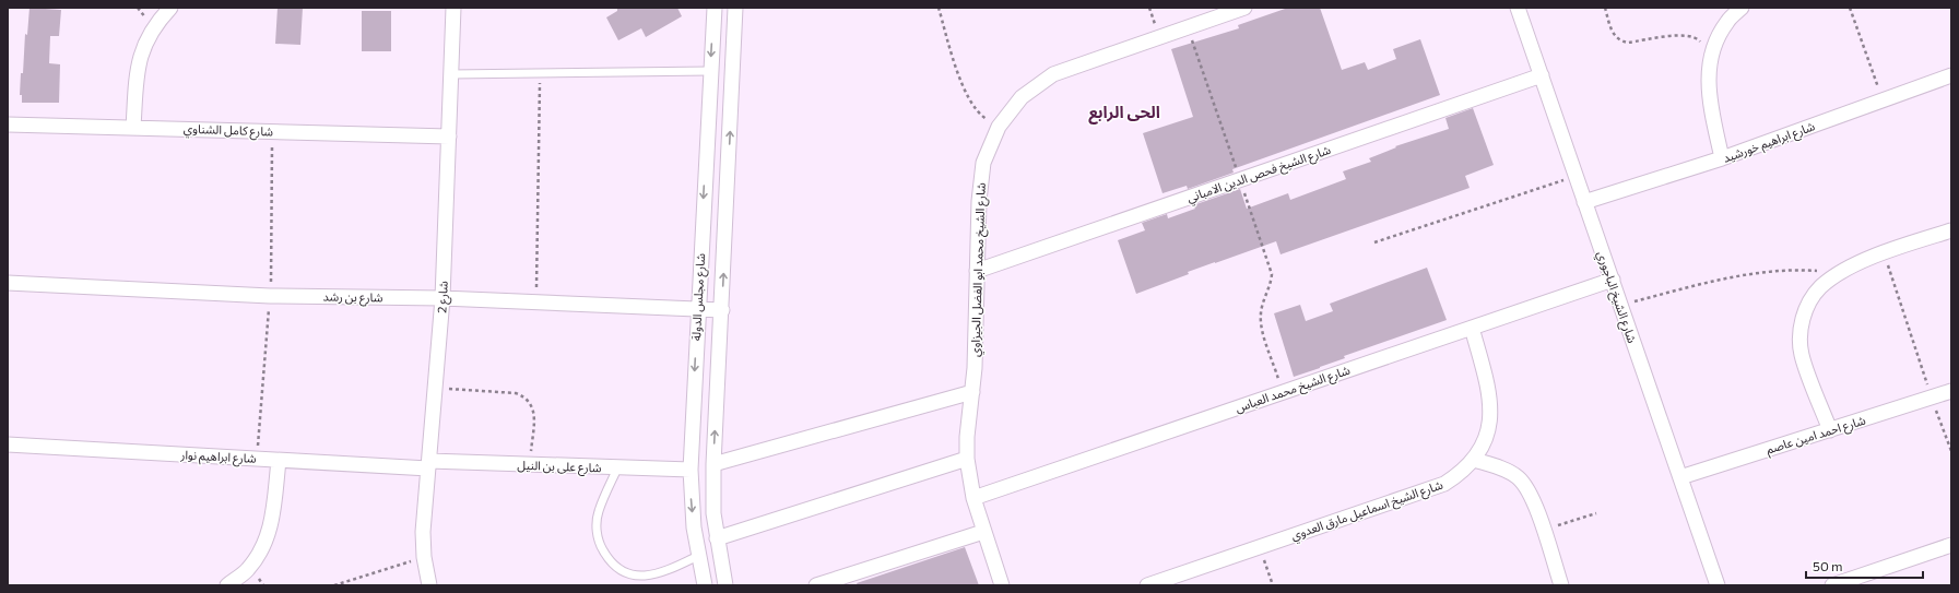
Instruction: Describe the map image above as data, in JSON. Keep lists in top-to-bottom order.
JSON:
{
  "streets": {
    "street": [
      "شارع كامل الشناوي",
      "شارع ابراهيم خورشيد",
      "شارع الشيخ فحص الدين الامباني",
      "شارع الشيخ محمد ابو الفضل الجيزاوي",
      "شارع بن رشد",
      "شارع 2",
      "شارع مجلس الدولة",
      "شارع الشيخ الباجوري",
      "شارع الشيخ محمد العباس",
      "شارع احمد امين عاصم",
      "شارع ابراهيم نوار",
      "شارع على بن النيل",
      "شارع الشيخ اسماعيل مارق العدوي"
    ]
  },
  "crossings": [
    ["شارع كامل الشناوي", "شارع 2"],
    ["شارع ابراهيم خورشيد", "شارع الشيخ الباجوري"],
    ["شارع الشيخ فحص الدين الامباني", "شارع الشيخ محمد ابو الفضل الجيزاوي"],
    ["شارع الشيخ فحص الدين الامباني", "شارع الشيخ الباجوري"],
    ["شارع الشيخ محمد ابو الفضل الجيزاوي", "شارع الشيخ محمد العباس"],
    ["شارع بن رشد", "شارع 2"],
    ["شارع بن رشد", "شارع مجلس الدولة"],
    ["شارع 2", "شارع ابراهيم نوار"],
    ["شارع 2", "شارع على بن النيل"],
    ["شارع مجلس الدولة", "شارع على بن النيل"],
    ["شارع الشيخ الباجوري", "شارع الشيخ محمد العباس"],
    ["شارع الشيخ الباجوري", "شارع احمد امين عاصم"],
    ["شارع الشيخ محمد العباس", "شارع الشيخ اسماعيل مارق العدوي"],
    ["شارع ابراهيم نوار", "شارع على بن النيل"]
  ],
  "districts": ["الحى الرابع"],
  "scale_bar": "50 m"
}
